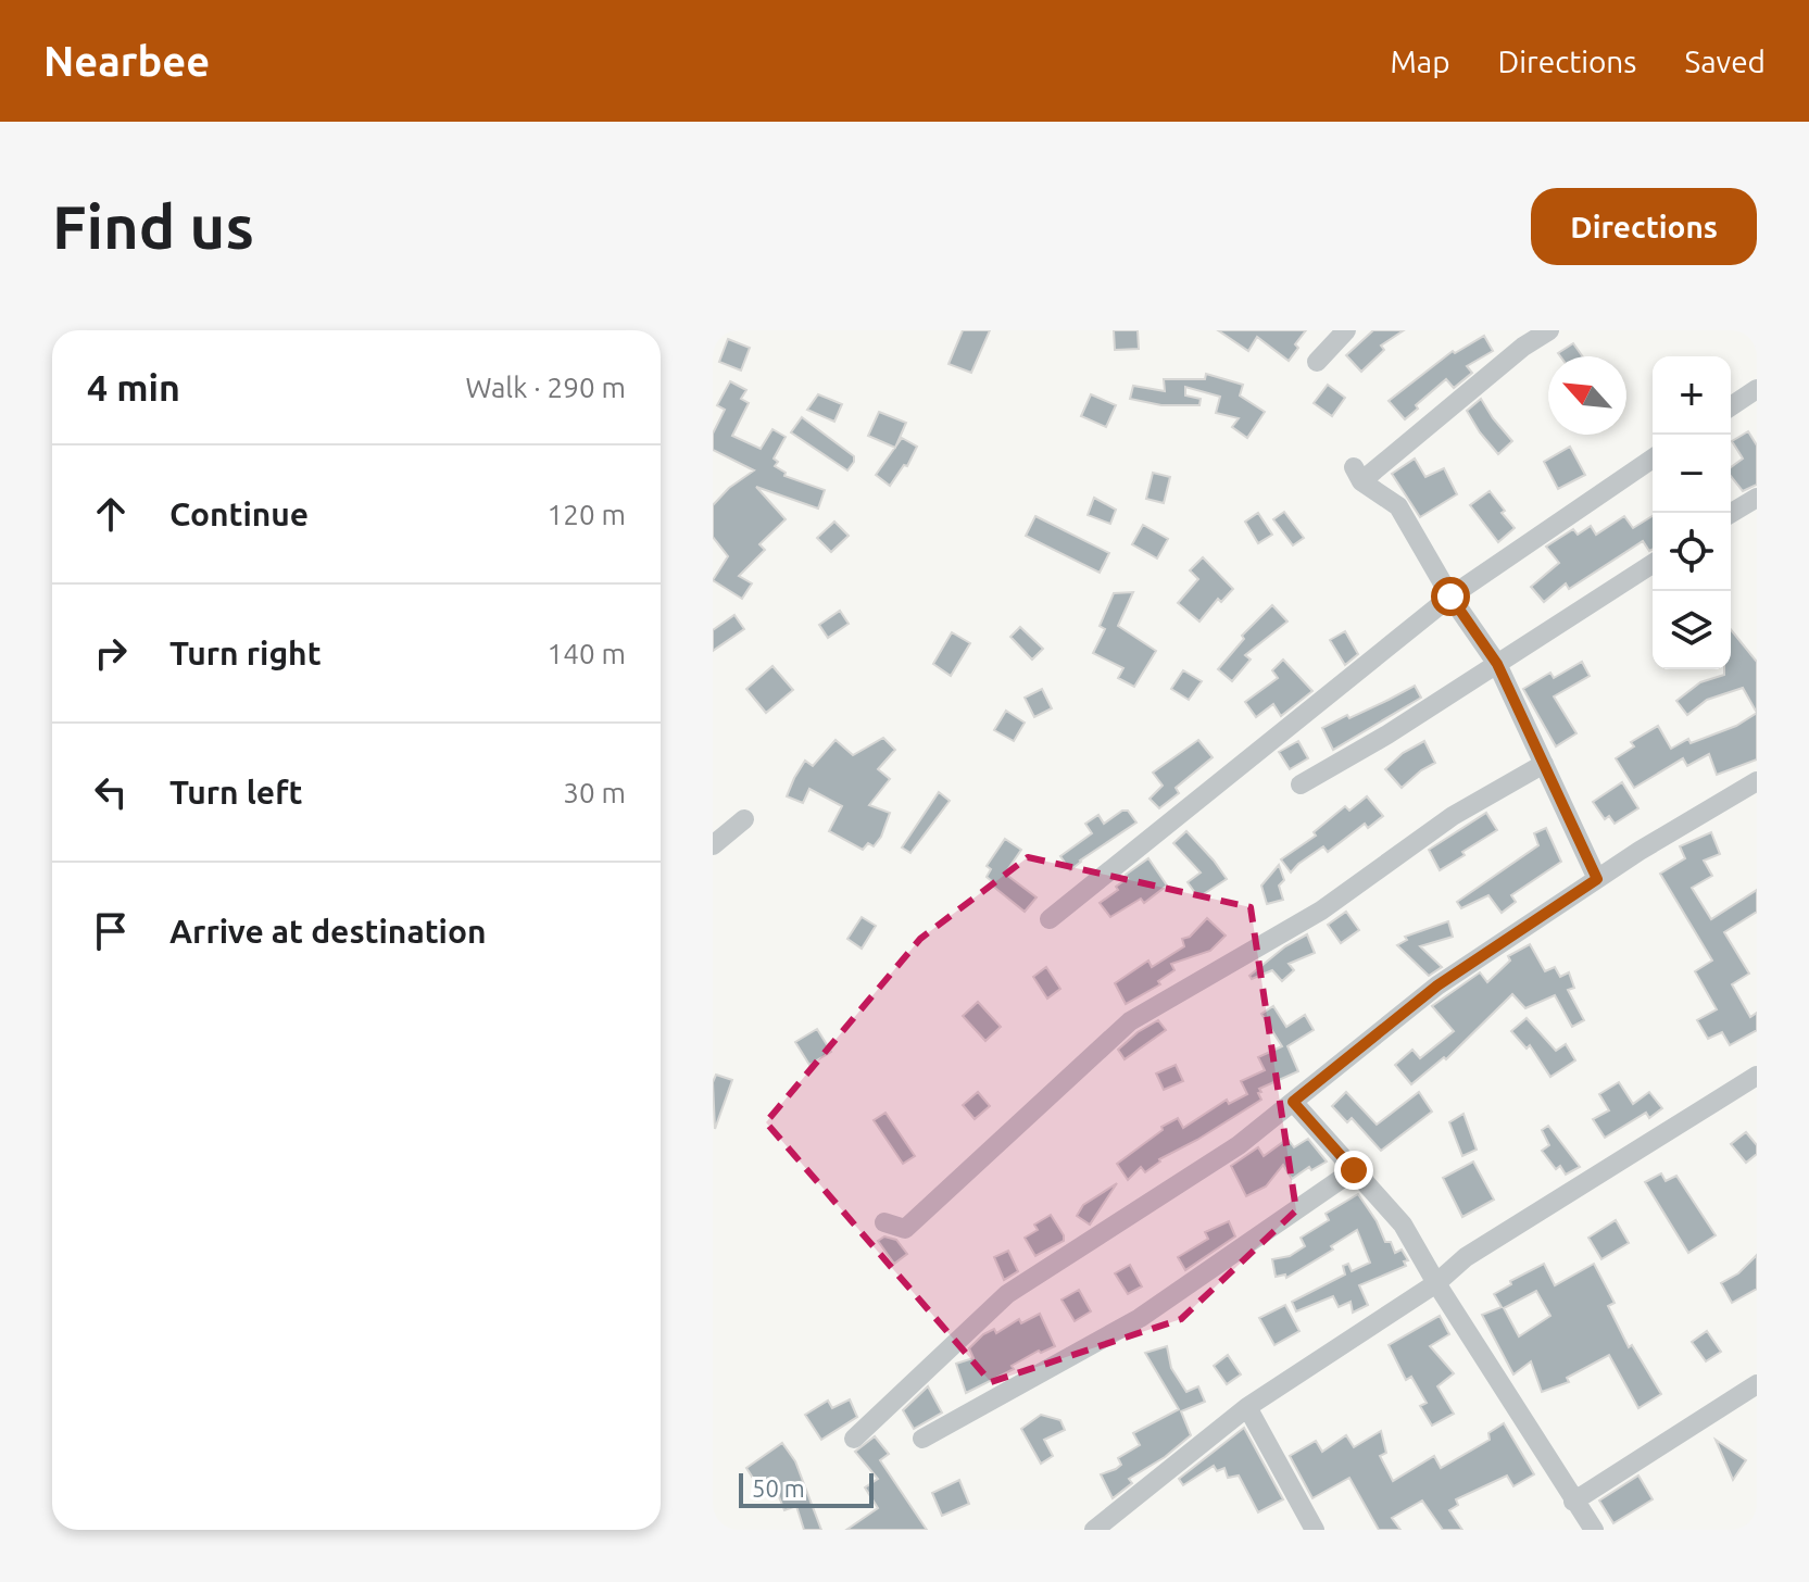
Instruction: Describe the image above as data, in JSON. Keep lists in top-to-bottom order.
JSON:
{
  "scale_bar": "50 m",
  "north": "top left",
  "page": {
    "header": "Nearbee",
    "nav": ["Map", "Directions", "Saved"],
    "buttons": "Directions",
    "title": "Find us",
    "heading": ["4 min", "Walk · 290 m"],
    "map_buttons": ["+", "−"],
    "list": [
      ["Continue", "120 m"],
      ["Turn right", "140 m"],
      ["Turn left", "30 m"],
      "Arrive at destination"
    ],
    "scale": "50 m"
  }
}
